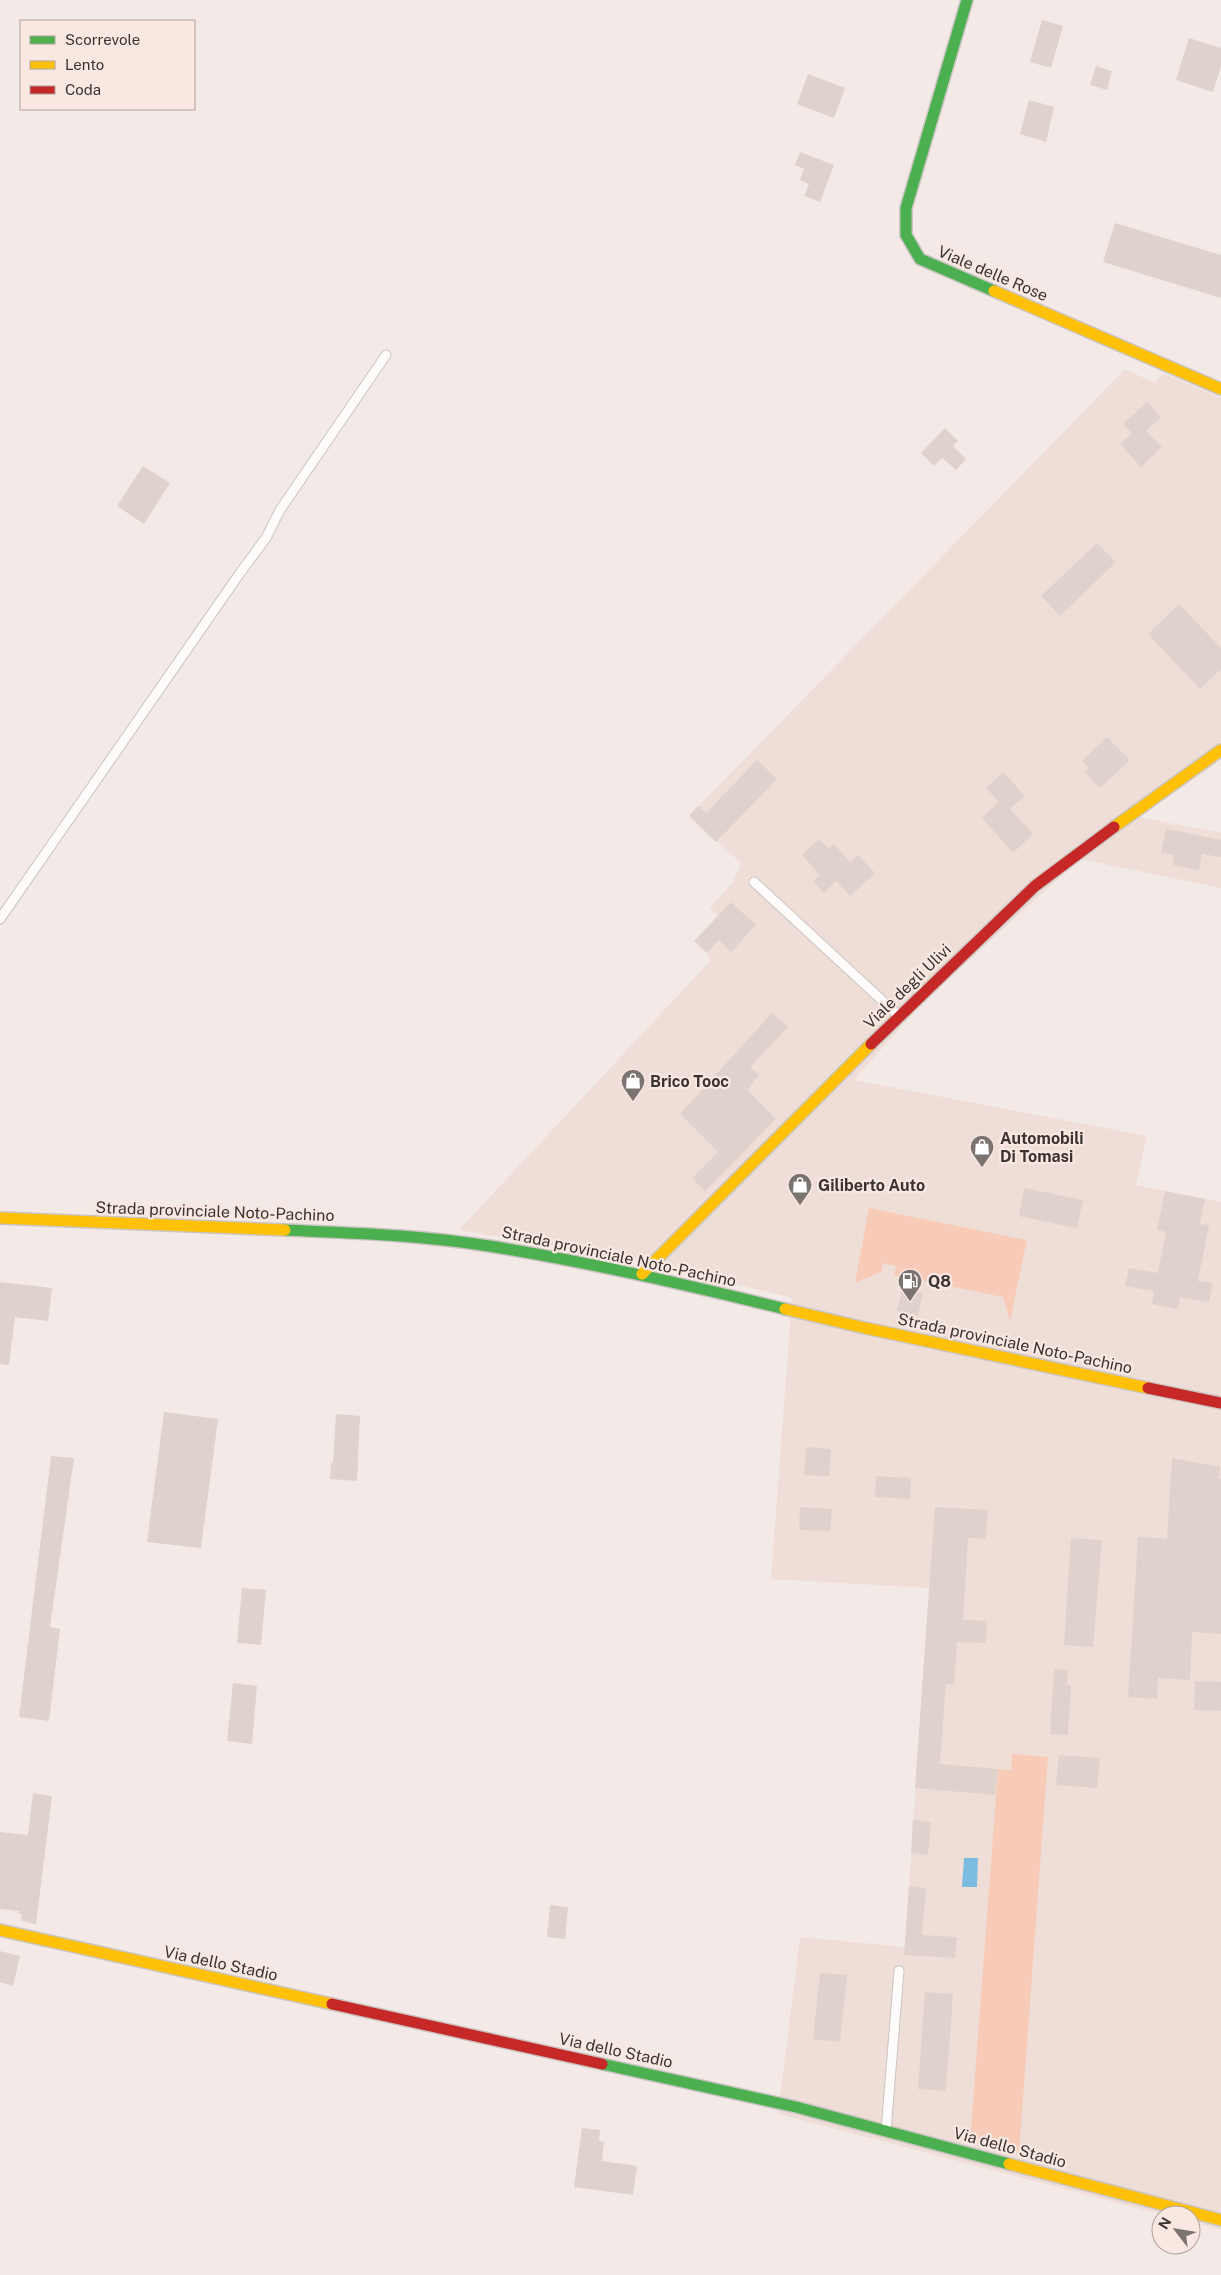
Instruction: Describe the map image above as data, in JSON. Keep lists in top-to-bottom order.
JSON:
{
  "streets": {
    "street": [
      "Viale delle Rose",
      "Viale degli Ulivi",
      "Strada provinciale Noto-Pachino",
      "Via dello Stadio"
    ]
  },
  "crossings": [
    ["Viale degli Ulivi", "Strada provinciale Noto-Pachino"]
  ],
  "places": {
    "shop": ["Brico Tooc", "Automobili Di Tomasi", "Giliberto Auto"],
    "fuel station": ["Q8"]
  },
  "legend": ["Scorrevole", "Lento", "Coda"],
  "north": "top left"
}
